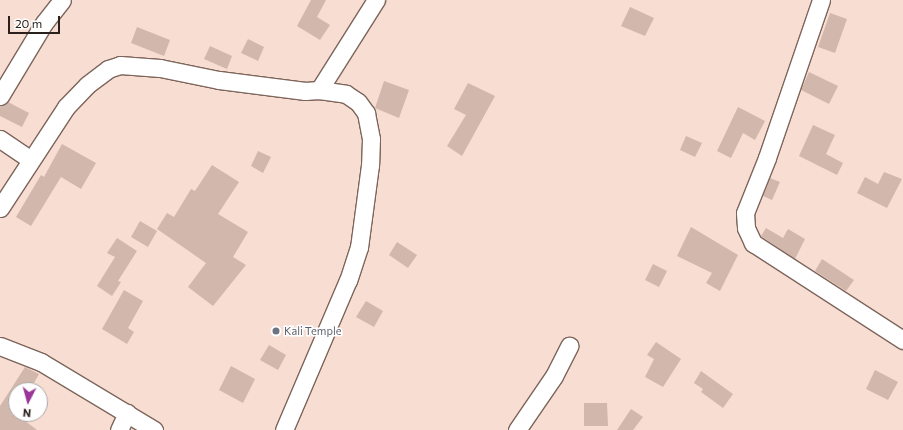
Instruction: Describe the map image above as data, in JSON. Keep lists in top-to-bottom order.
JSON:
{
  "places": ["Kali Temple"],
  "scale_bar": "20 m",
  "north": "bottom"
}
